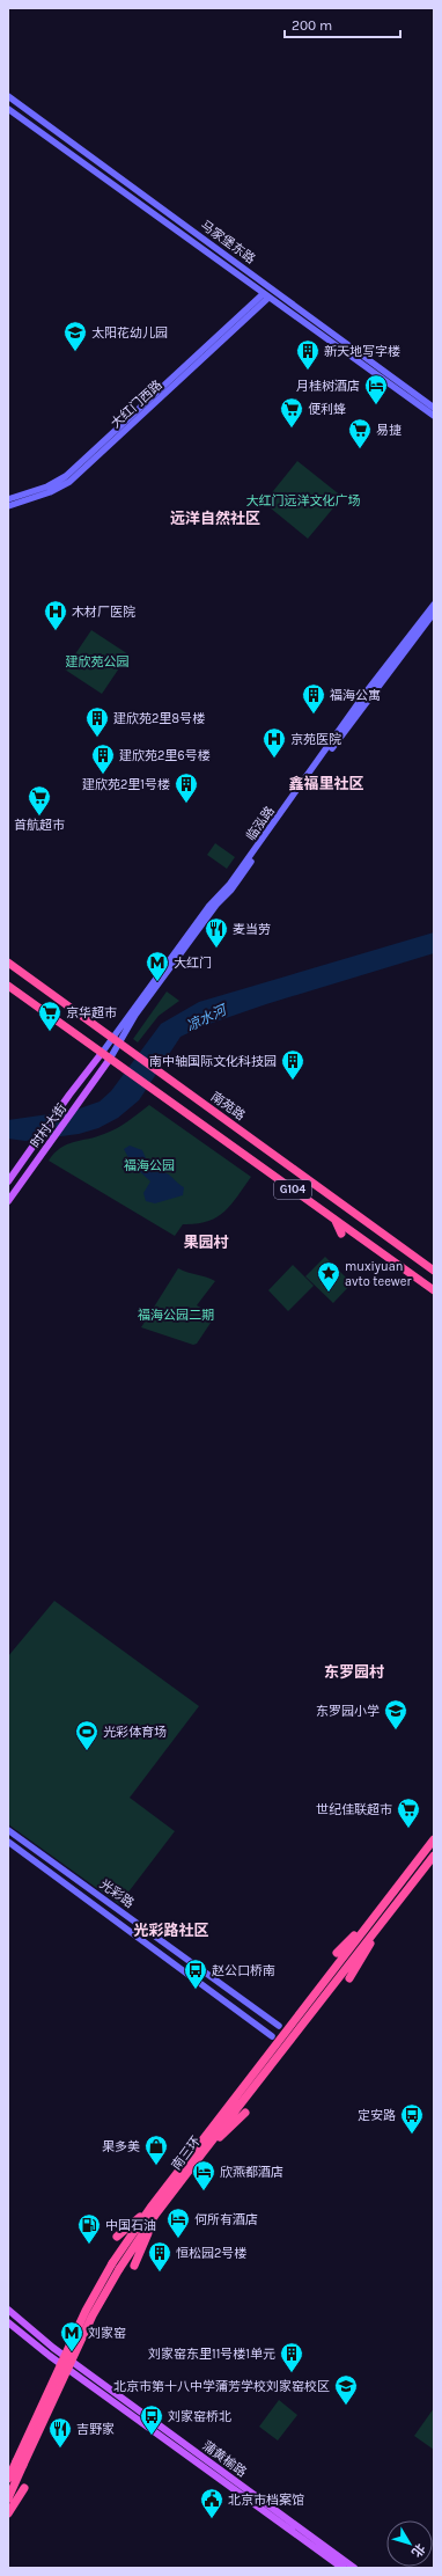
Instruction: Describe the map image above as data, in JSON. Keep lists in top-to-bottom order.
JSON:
{
  "streets": {
    "highway": ["南苑路", "G104", "南三环"],
    "main road": [
      "马家堡东路",
      "大红门西路",
      "临泓路",
      "时村大街",
      "光彩路",
      "蒲黄榆路"
    ]
  },
  "crossings": [
    ["马家堡东路", "大红门西路"],
    ["临泓路", "南苑路"],
    ["临泓路", "时村大街"],
    ["临泓路", "G104"],
    ["时村大街", "G104"]
  ],
  "districts": [
    "远洋自然社区",
    "鑫福里社区",
    "果园村",
    "东罗园村",
    "光彩路社区"
  ],
  "water": ["凉水河"],
  "parks": [
    "大红门远洋文化广场",
    "建欣苑公园",
    "福海公园",
    "福海公园二期"
  ],
  "places": {
    "school or university": ["太阳花幼儿园", "东罗园小学", "北京市第十八中学蒲芳学校刘家窑校区"],
    "building": [
      "新天地写字楼",
      "福海公寓",
      "建欣苑2里8号楼",
      "建欣苑2里6号楼",
      "建欣苑2里1号楼",
      "南中轴国际文化科技园",
      "恒松园2号楼",
      "刘家窑东里11号楼1单元"
    ],
    "hotel": ["月桂树酒店", "欣燕都酒店", "何所有酒店"],
    "supermarket": [
      "便利蜂",
      "易捷",
      "首航超市",
      "京华超市",
      "世纪佳联超市"
    ],
    "hospital": ["木材厂医院", "京苑医院"],
    "restaurant": ["麦当劳", "吉野家"],
    "metro station": ["大红门", "刘家窑"],
    "place": ["muxiyuan avto teewer"],
    "sports": ["光彩体育场"],
    "bus stop": ["赵公口桥南", "定安路", "刘家窑桥北"],
    "shop": ["果多美"],
    "fuel station": ["中国石油"],
    "public building": ["北京市档案馆"]
  },
  "scale_bar": "200 m",
  "north": "bottom right"
}
